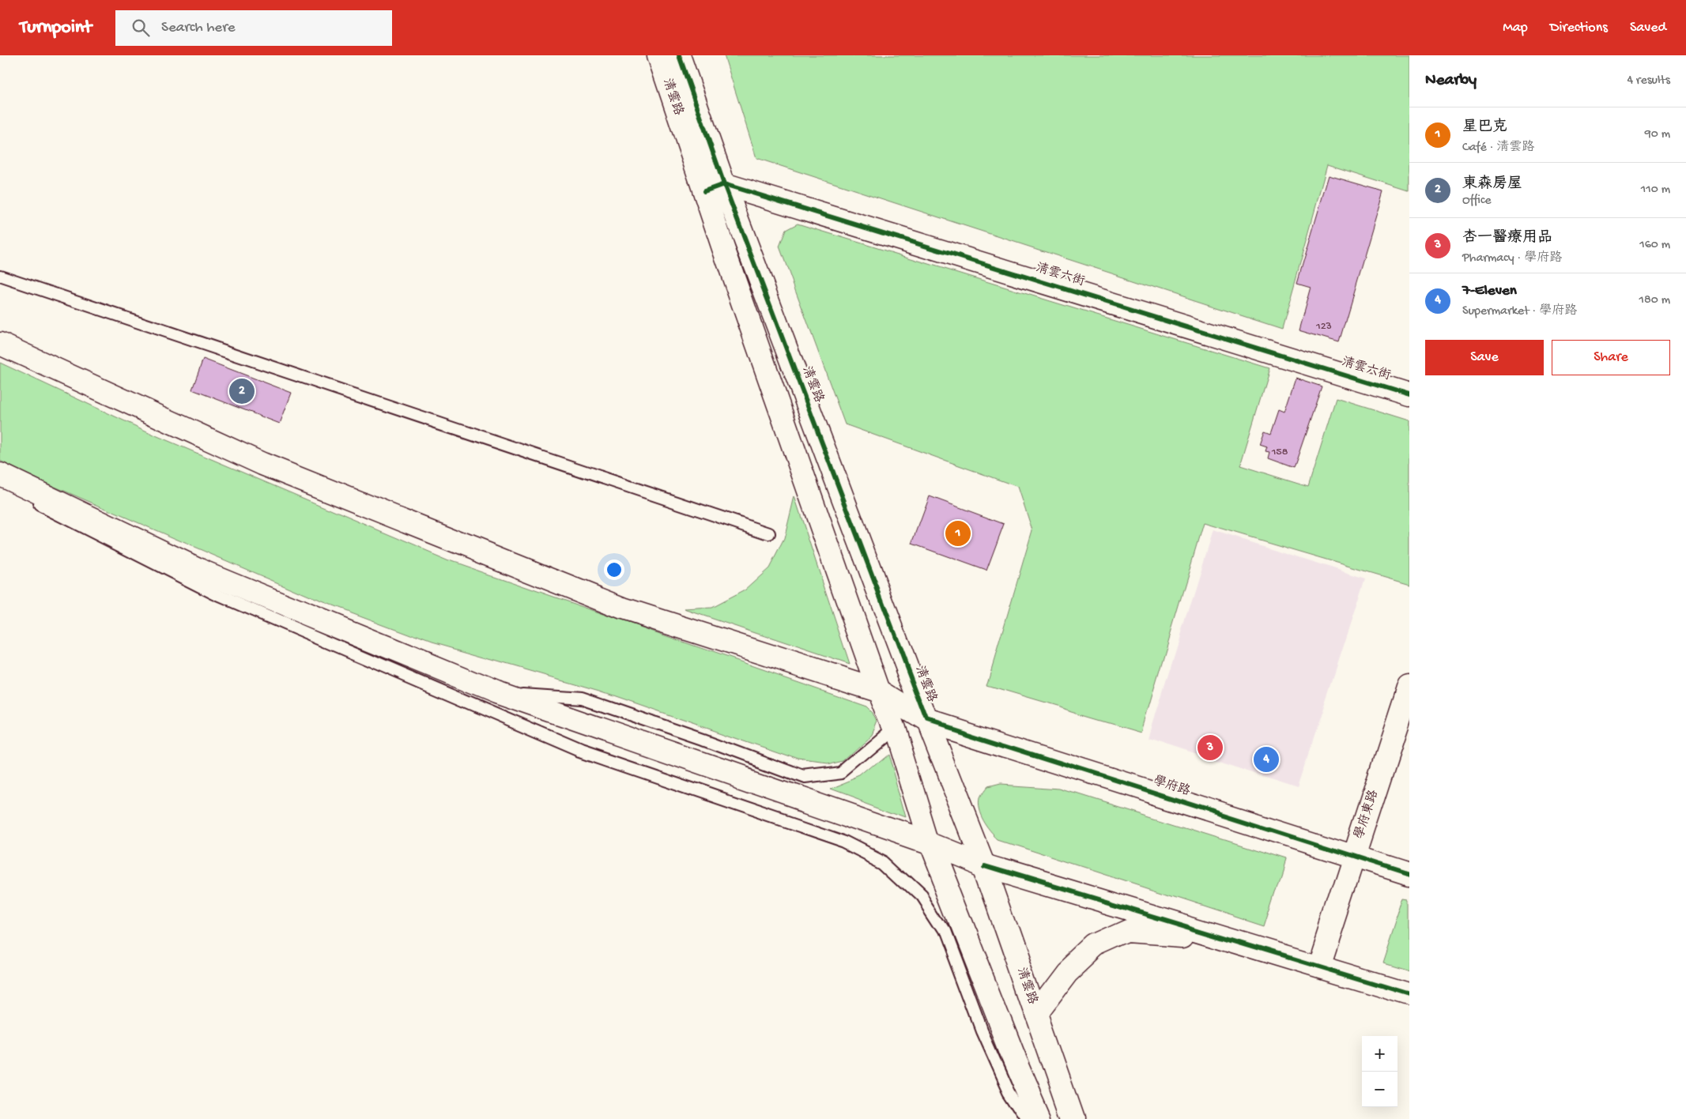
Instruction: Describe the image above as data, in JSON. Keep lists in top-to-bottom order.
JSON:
{
  "streets": {
    "street": [
      "清雲路",
      "清雲六街",
      "學府路",
      "學府東路"
    ]
  },
  "crossings": [
    ["清雲路", "清雲六街"],
    ["清雲路", "學府路"],
    ["學府路", "學府東路"]
  ],
  "house_numbers": ["123", "158"],
  "page": {
    "header": "Turnpoint",
    "search": "Search here",
    "nav": ["Map", "Directions", "Saved"],
    "heading": ["Nearby", "4 results"],
    "list": [
      {
        "mark": "1",
        "name": "星巴克",
        "note": "Café · 清雲路",
        "value": "90 m"
      },
      {
        "mark": "2",
        "name": "東森房屋",
        "note": "Office",
        "value": "110 m"
      },
      {
        "mark": "3",
        "name": "杏一醫療用品",
        "note": "Pharmacy · 學府路",
        "value": "160 m"
      },
      {
        "mark": "4",
        "name": "7-Eleven",
        "note": "Supermarket · 學府路",
        "value": "180 m"
      }
    ],
    "buttons": ["Save", "Share"],
    "pins": [
      "2",
      "1",
      "3",
      "4"
    ],
    "map_buttons": ["+", "−"]
  }
}
